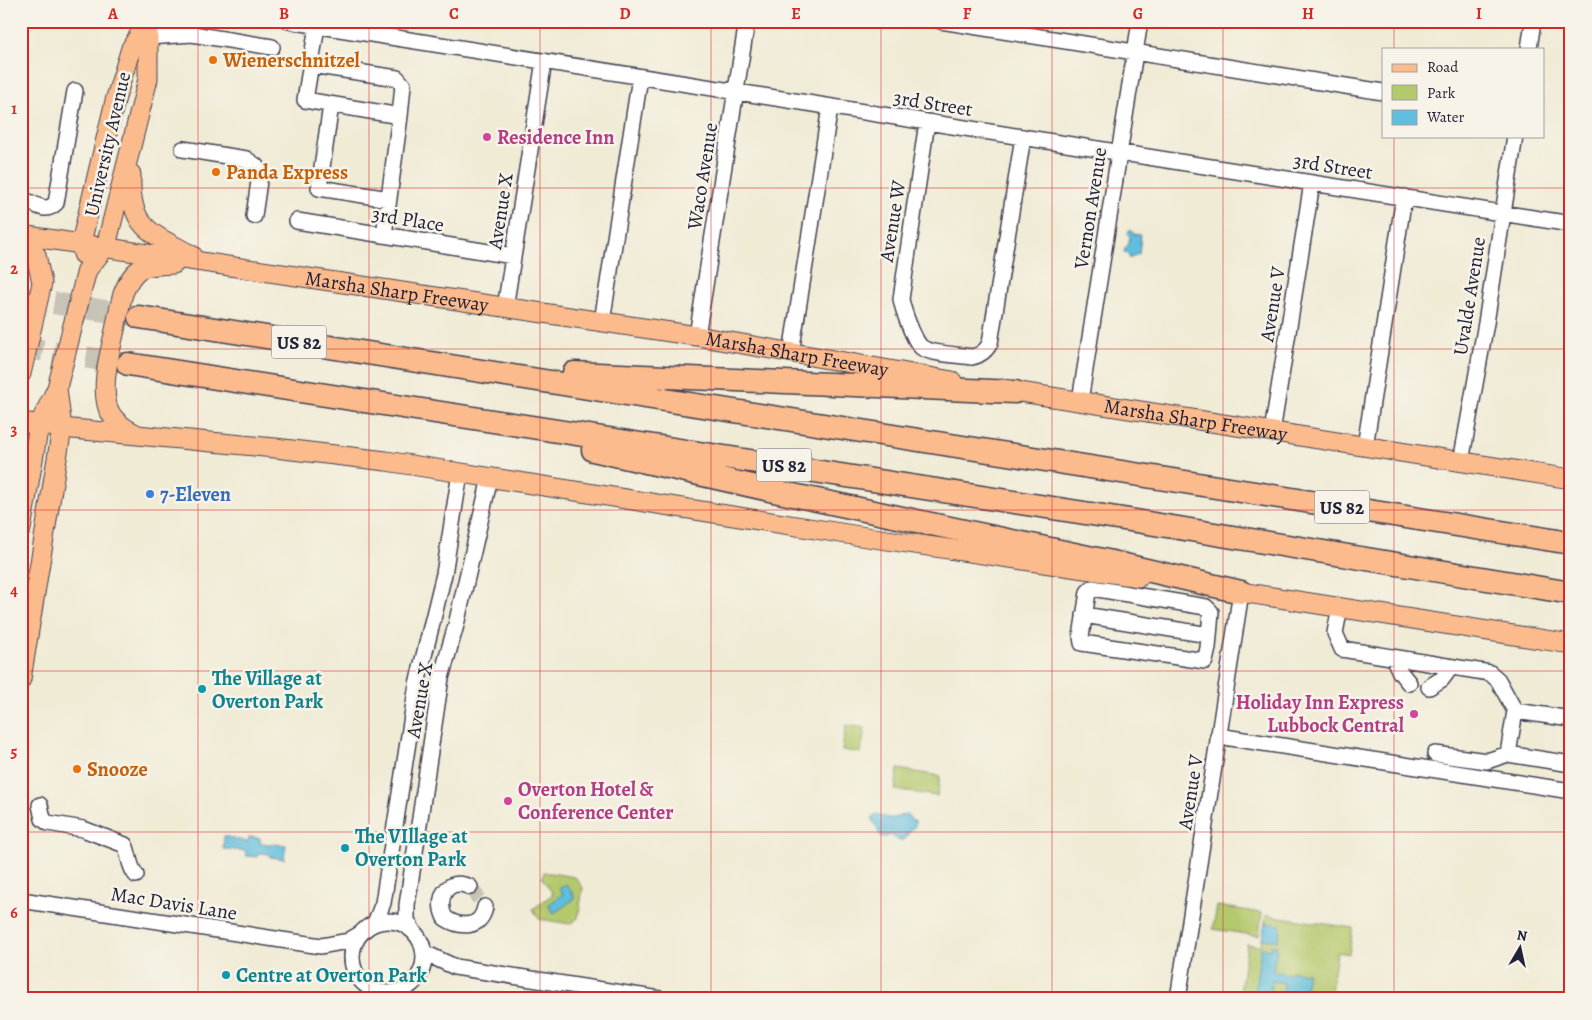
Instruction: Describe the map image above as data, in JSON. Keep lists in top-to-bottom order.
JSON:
{
  "streets": {
    "highway": ["US 82"],
    "main road": ["University Avenue", "Marsha Sharp Freeway"],
    "street": [
      "3rd Street",
      "Waco Avenue",
      "Vernon Avenue",
      "Avenue X",
      "3rd Place",
      "Avenue W",
      "Uvalde Avenue",
      "Avenue V",
      "Mac Davis Lane"
    ]
  },
  "crossings": [
    ["3rd Street", "Waco Avenue"],
    ["3rd Street", "Vernon Avenue"],
    ["3rd Street", "Avenue X"],
    ["3rd Street", "Avenue W"],
    ["3rd Street", "Uvalde Avenue"],
    ["3rd Street", "Avenue V"],
    ["University Avenue", "Marsha Sharp Freeway"],
    ["Waco Avenue", "Marsha Sharp Freeway"],
    ["Vernon Avenue", "Marsha Sharp Freeway"],
    ["Avenue X", "3rd Place"],
    ["Avenue X", "Marsha Sharp Freeway"],
    ["Marsha Sharp Freeway", "Uvalde Avenue"],
    ["Marsha Sharp Freeway", "Avenue V"]
  ],
  "places": [
    "Wienerschnitzel",
    "Residence Inn",
    "Panda Express",
    "7-Eleven",
    "The Village at Overton Park",
    "Holiday Inn Express Lubbock Central",
    "Snooze",
    "Overton Hotel & Conference Center",
    "The VIllage at Overton Park",
    "Centre at Overton Park"
  ],
  "legend": ["Road", "Park", "Water"],
  "north": "top",
  "grid": {
    "columns": [
      "A",
      "B",
      "C",
      "D",
      "E",
      "F",
      "G",
      "H",
      "I"
    ],
    "rows": [
      "1",
      "2",
      "3",
      "4",
      "5",
      "6"
    ]
  }
}
